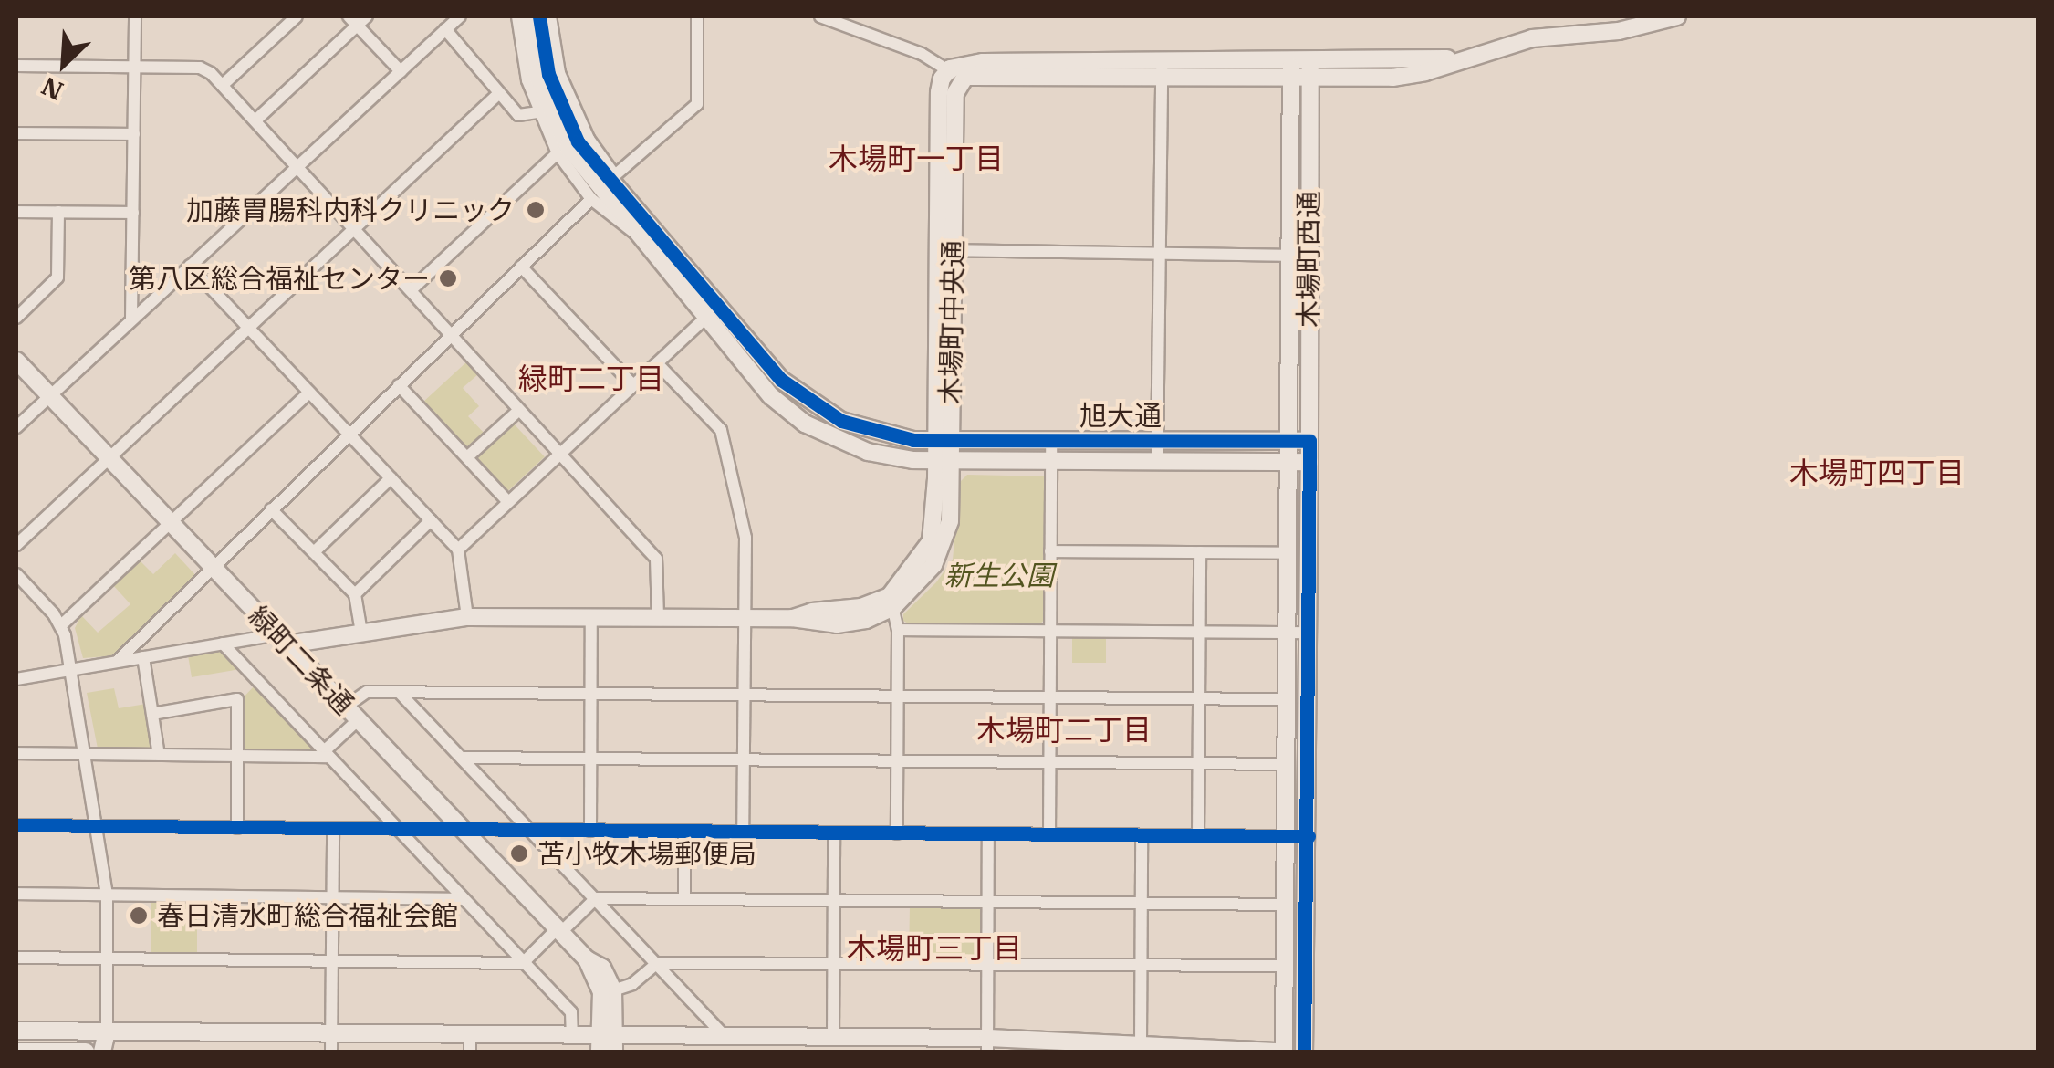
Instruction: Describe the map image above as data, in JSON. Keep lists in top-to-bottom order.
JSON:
{
  "streets": {
    "street": [
      "木場町西通",
      "木場町中央通",
      "旭大通",
      "緑町二条通"
    ]
  },
  "crossings": [
    ["木場町西通", "旭大通"],
    ["木場町中央通", "旭大通"],
    ["木場町中央通", "緑町二条通"]
  ],
  "districts": [
    "木場町一丁目",
    "緑町二丁目",
    "木場町四丁目",
    "木場町二丁目",
    "木場町三丁目"
  ],
  "parks": ["新生公園"],
  "places": [
    "加藤胃腸科内科クリニック",
    "第八区総合福祉センター",
    "苫小牧木場郵便局",
    "春日清水町総合福祉会館"
  ],
  "north": "bottom left"
}
